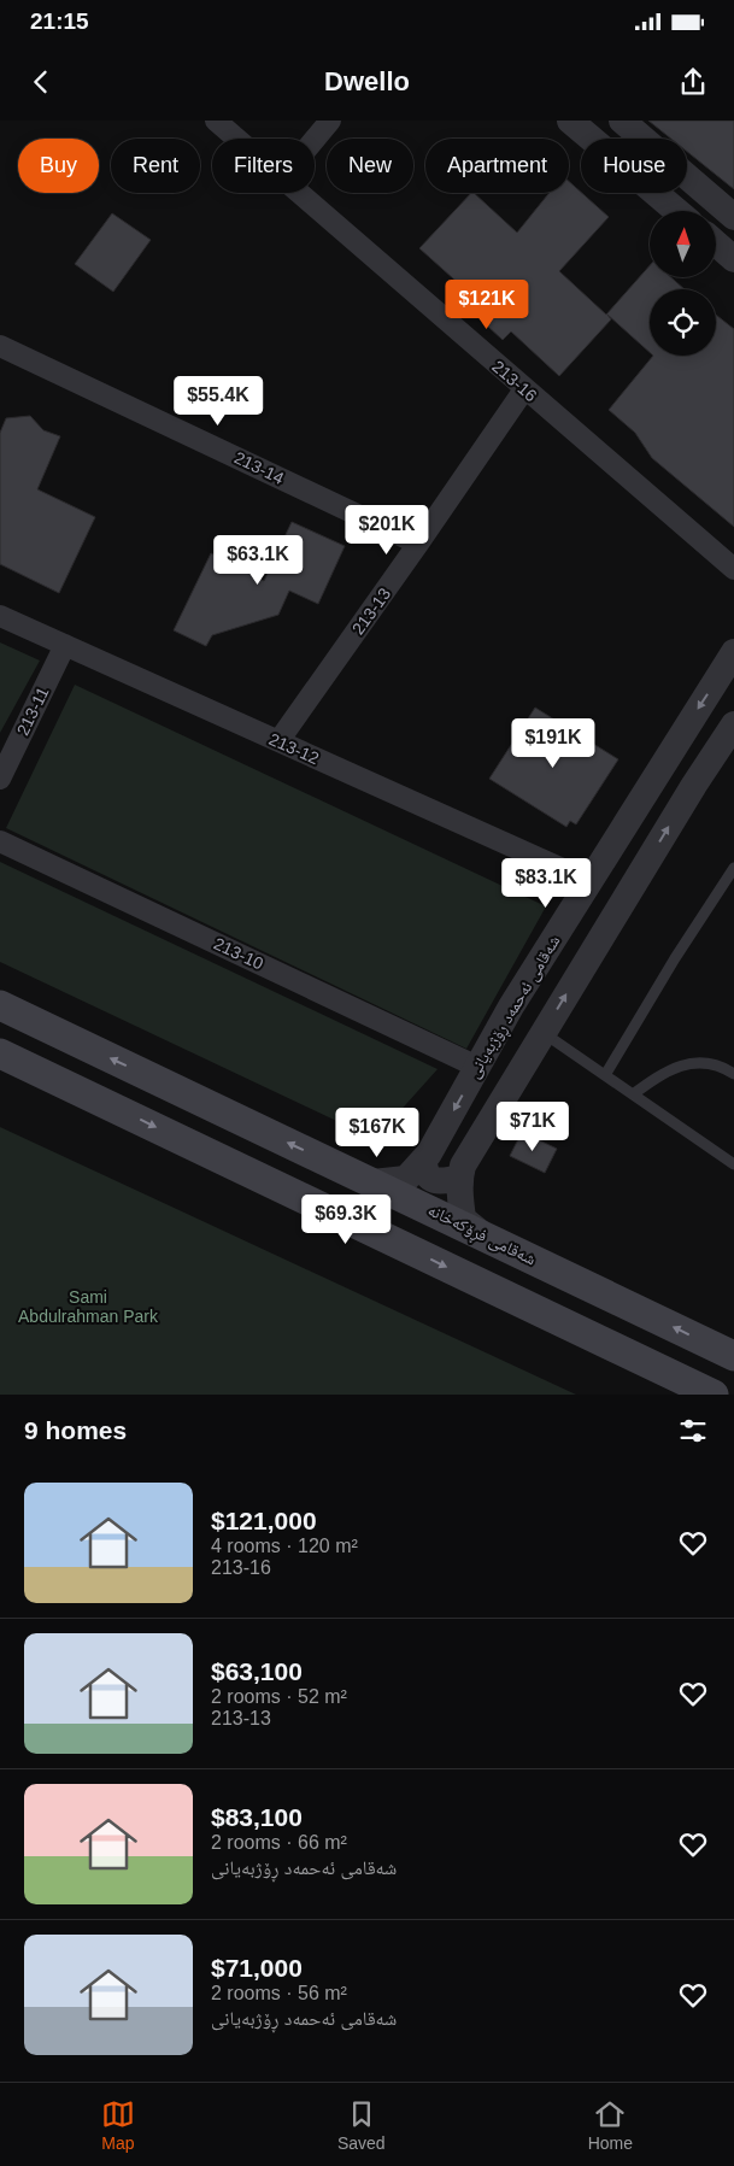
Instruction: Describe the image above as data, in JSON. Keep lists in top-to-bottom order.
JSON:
{
  "streets": {
    "main road": ["شەقامی فڕۆکەخانە"],
    "street": [
      "213-16",
      "213-14",
      "213-13",
      "213-11",
      "213-12",
      "213-10",
      "شەقامی ئەحمەد ڕۆژبەیانی"
    ]
  },
  "crossings": [
    ["213-16", "213-13"],
    ["213-14", "213-13"],
    ["213-13", "213-12"],
    ["213-11", "213-12"],
    ["213-12", "شەقامی ئەحمەد ڕۆژبەیانی"],
    ["213-10", "شەقامی ئەحمەد ڕۆژبەیانی"],
    ["شەقامی ئەحمەد ڕۆژبەیانی", "شەقامی فڕۆکەخانە"]
  ],
  "parks": ["Sami Abdulrahman Park"],
  "north": "top",
  "page": {
    "status": "21:15",
    "header": "Dwello",
    "chip": [
      "Buy",
      "Rent",
      "Filters",
      "New",
      "Apartment",
      "House"
    ],
    "price": [
      "$121K",
      "$55.4K",
      "$201K",
      "$63.1K",
      "$191K",
      "$83.1K",
      "$71K",
      "$167K",
      "$69.3K"
    ],
    "heading": "9 homes",
    "list": [
      {
        "name": "$121,000",
        "note": "4 rooms · 120 m² · 213-16"
      },
      {
        "name": "$63,100",
        "note": "2 rooms · 52 m² · 213-13"
      },
      {
        "name": "$83,100",
        "note": "2 rooms · 66 m² · شەقامی ئەحمەد ڕۆژبەیانی"
      },
      {
        "name": "$71,000",
        "note": "2 rooms · 56 m² · شەقامی ئەحمەد ڕۆژبەیانی"
      }
    ],
    "tabs": ["Map", "Saved", "Home"]
  }
}
